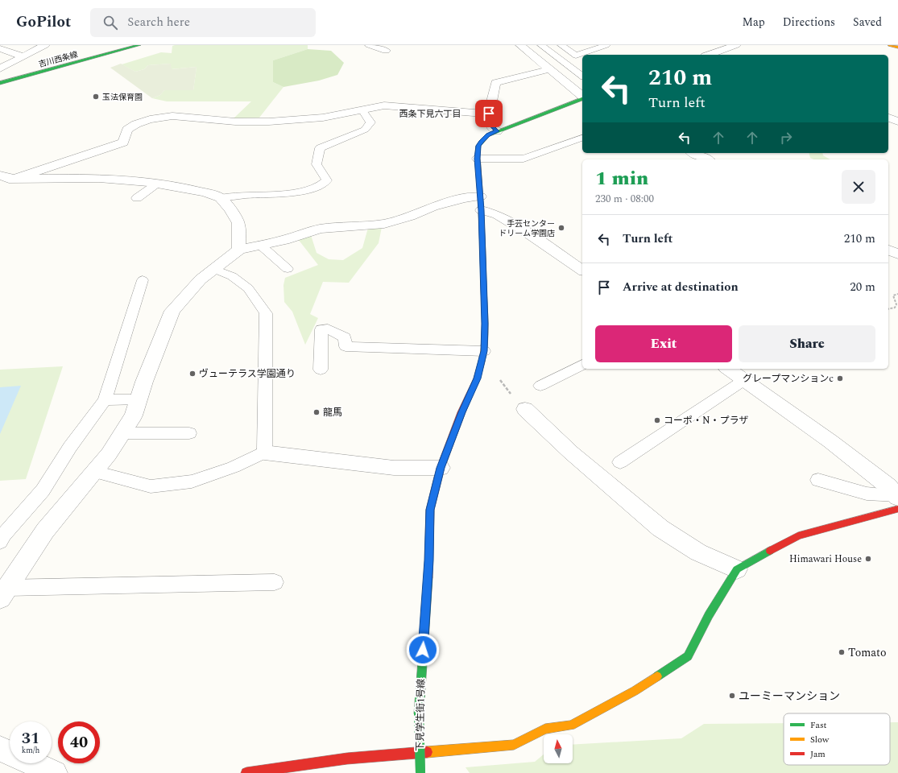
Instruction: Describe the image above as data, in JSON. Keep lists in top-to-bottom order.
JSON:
{
  "streets": {
    "street": ["吉川西条線", "下見学生街1号線"]
  },
  "districts": ["西条下見六丁目"],
  "places": [
    "玉法保育園",
    "手芸センター ドリーム学園店",
    "ヴューテラス学園通り",
    "グレープマンションc",
    "龍馬",
    "コーポ・N・プラザ",
    "Himawari House",
    "Tomato",
    "ユーミーマンション"
  ],
  "legend": ["Fast", "Slow", "Jam"],
  "north": "top",
  "page": {
    "header": "GoPilot",
    "search": "Search here",
    "nav": ["Map", "Directions", "Saved"],
    "turn": ["210 m", "Turn left"],
    "heading": ["1 min", "230 m · 08:00"],
    "list": [
      {
        "name": "Turn left",
        "value": "210 m"
      },
      {
        "name": "Arrive at destination",
        "value": "20 m"
      }
    ],
    "buttons": ["Exit", "Share"],
    "speed": "31 km/h",
    "limit": "40"
  }
}
